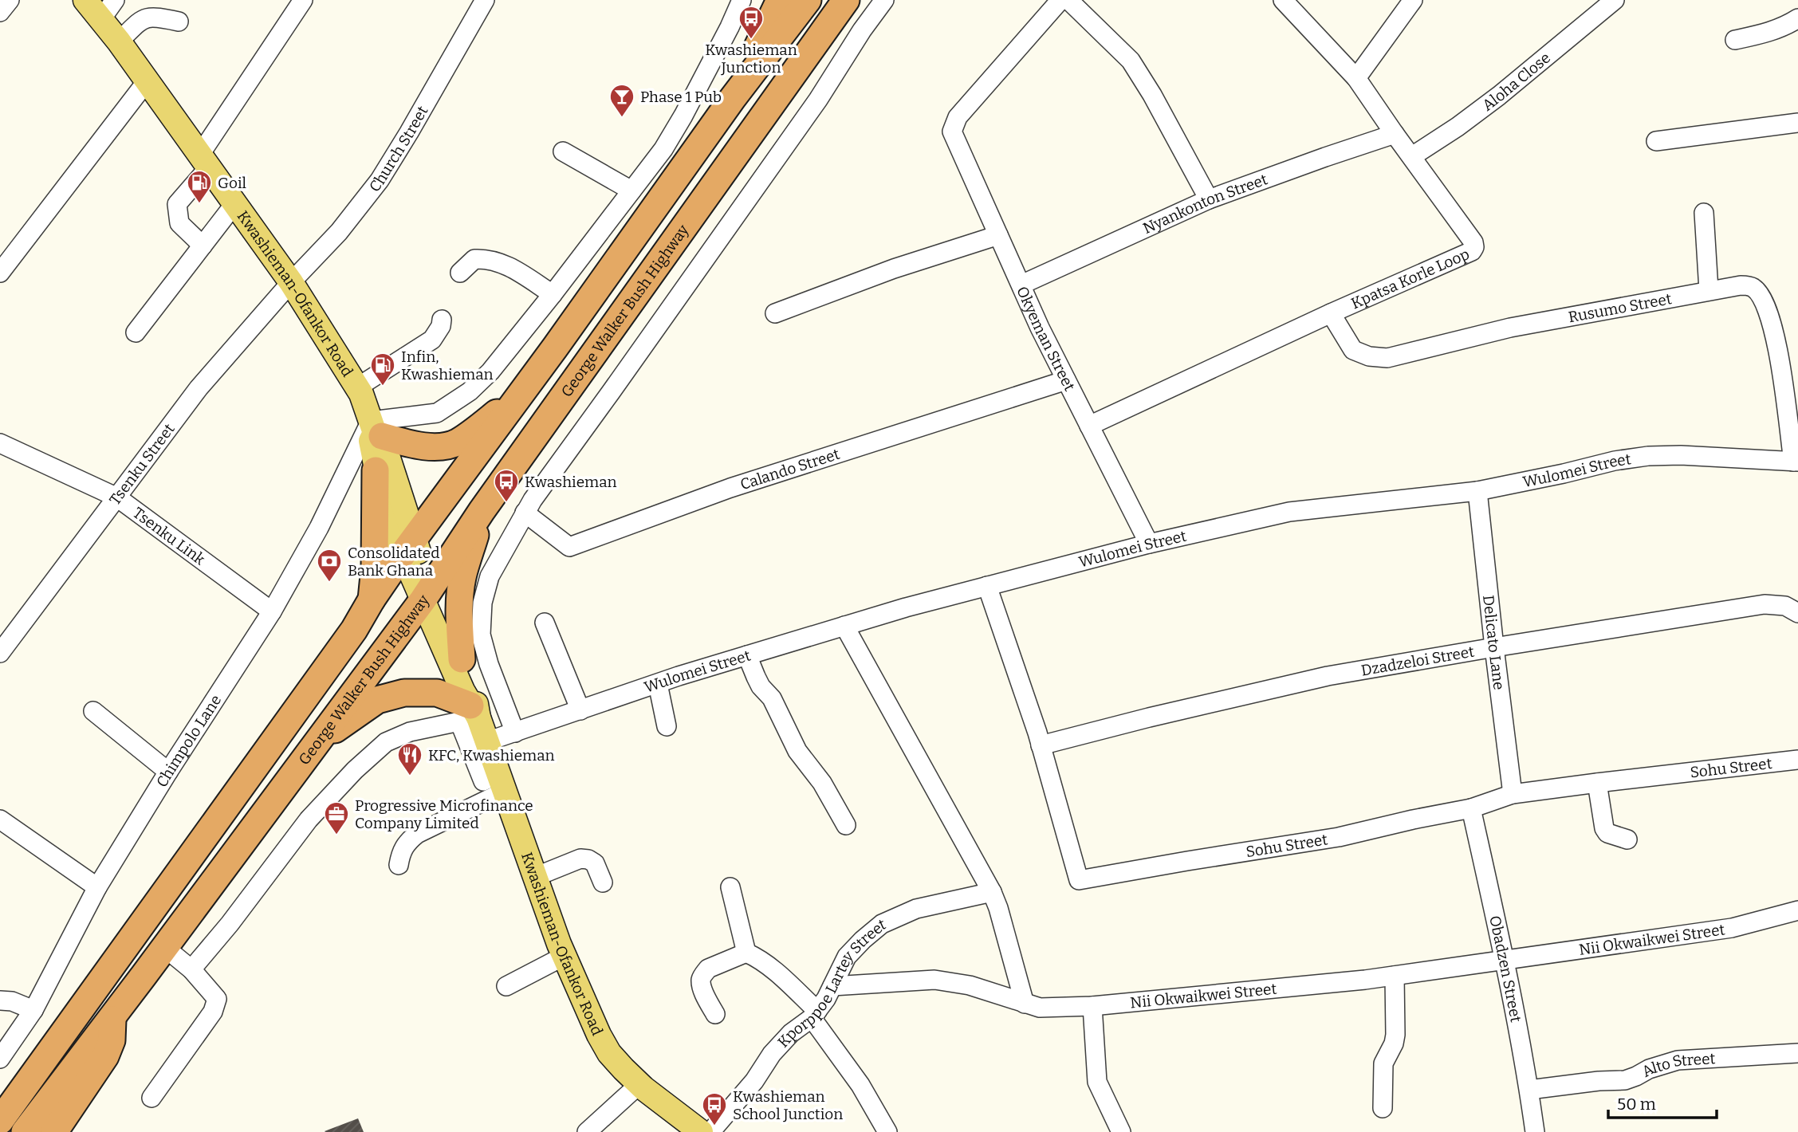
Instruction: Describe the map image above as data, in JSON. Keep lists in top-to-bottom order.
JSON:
{
  "streets": {
    "highway": ["George Walker Bush Highway"],
    "main road": ["Kwashieman-Ofankor Road"],
    "street": [
      "Aloha Close",
      "Church Street",
      "Nyankonton Street",
      "Kpatsa Korle Loop",
      "Rusumo Street",
      "Okyeman Street",
      "Tsenku Street",
      "Calando Street",
      "Wulomei Street",
      "Tsenku Link",
      "Delicato Lane",
      "Dzadzeloi Street",
      "Chimpolo Lane",
      "Sohu Street",
      "Nii Okwaikwei Street",
      "Obadzen Street",
      "Kporppoe Lartey Street",
      "Alto Street"
    ]
  },
  "crossings": [
    ["Aloha Close", "Kpatsa Korle Loop"],
    ["Church Street", "Kwashieman-Ofankor Road"],
    ["Church Street", "Tsenku Street"],
    ["Nyankonton Street", "Kpatsa Korle Loop"],
    ["Nyankonton Street", "Okyeman Street"],
    ["Kpatsa Korle Loop", "Rusumo Street"],
    ["Kpatsa Korle Loop", "Okyeman Street"],
    ["Kwashieman-Ofankor Road", "George Walker Bush Highway"],
    ["Kwashieman-Ofankor Road", "Tsenku Street"],
    ["Kwashieman-Ofankor Road", "Wulomei Street"],
    ["Kwashieman-Ofankor Road", "Chimpolo Lane"],
    ["Rusumo Street", "Wulomei Street"],
    ["Okyeman Street", "Calando Street"],
    ["Okyeman Street", "Wulomei Street"],
    ["Tsenku Street", "Tsenku Link"],
    ["Wulomei Street", "Delicato Lane"],
    ["Wulomei Street", "Sohu Street"],
    ["Tsenku Link", "Chimpolo Lane"],
    ["Delicato Lane", "Dzadzeloi Street"],
    ["Delicato Lane", "Sohu Street"],
    ["Dzadzeloi Street", "Sohu Street"],
    ["Sohu Street", "Obadzen Street"],
    ["Nii Okwaikwei Street", "Obadzen Street"],
    ["Nii Okwaikwei Street", "Kporppoe Lartey Street"],
    ["Obadzen Street", "Alto Street"]
  ],
  "places": {
    "bus stop": ["Kwashieman Junction", "Kwashieman", "Kwashieman School Junction"],
    "bar": ["Phase 1 Pub"],
    "fuel station": ["Goil", "Infin, Kwashieman"],
    "bank": ["Consolidated Bank Ghana"],
    "restaurant": ["KFC, Kwashieman"],
    "office": ["Progressive Microfinance Company Limited"]
  },
  "scale_bar": "50 m"
}
